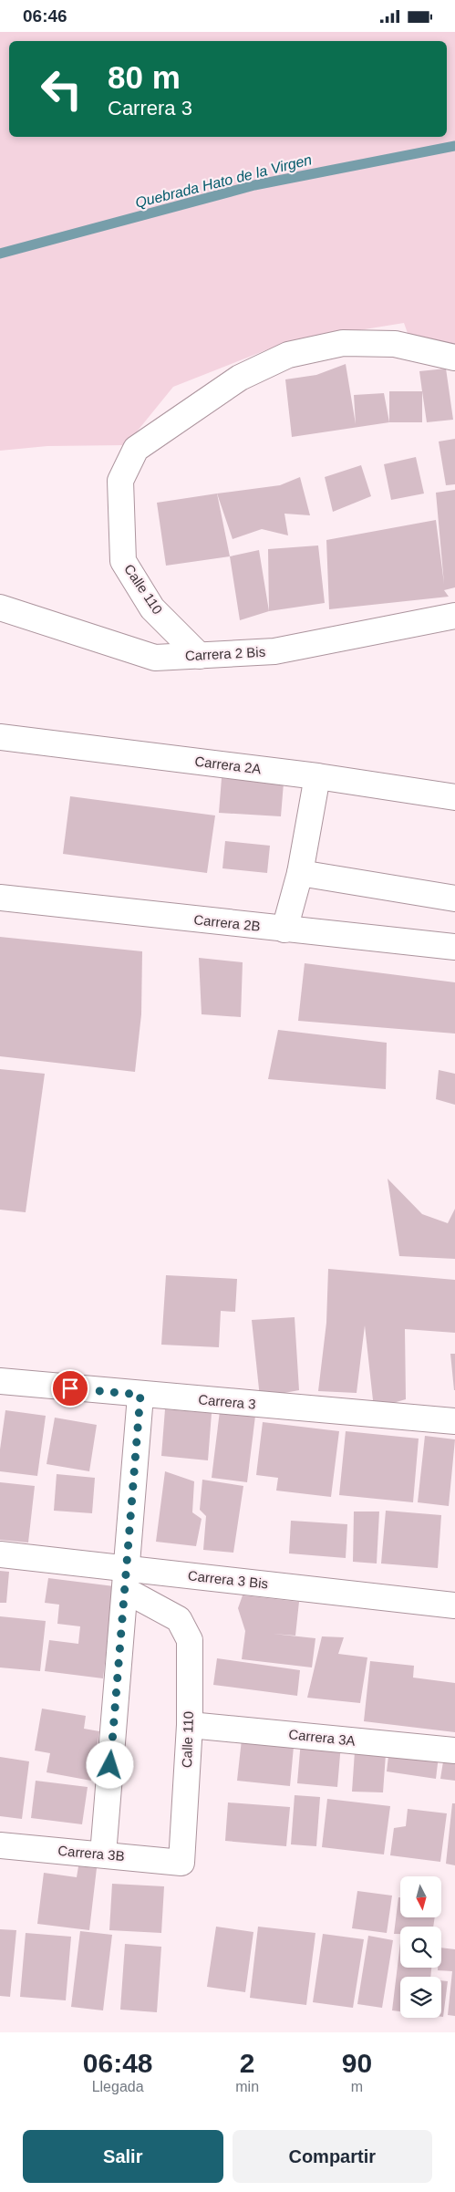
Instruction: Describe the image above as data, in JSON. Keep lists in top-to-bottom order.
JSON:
{
  "streets": {
    "street": [
      "Calle 110",
      "Carrera 2 Bis",
      "Carrera 2A",
      "Carrera 2B",
      "Carrera 3",
      "Carrera 3 Bis",
      "Carrera 3A",
      "Carrera 3B"
    ]
  },
  "crossings": [
    ["Calle 110", "Carrera 2 Bis"],
    ["Calle 110", "Carrera 3 Bis"],
    ["Calle 110", "Carrera 3A"],
    ["Calle 110", "Carrera 3B"]
  ],
  "water": ["Quebrada Hato de la Virgen"],
  "north": "bottom",
  "page": {
    "status": "06:46",
    "turn": ["80 m", "Carrera 3"],
    "eta": [
      "06:48",
      "Llegada",
      "2",
      "min",
      "90",
      "m"
    ],
    "buttons": ["Salir", "Compartir"]
  }
}
